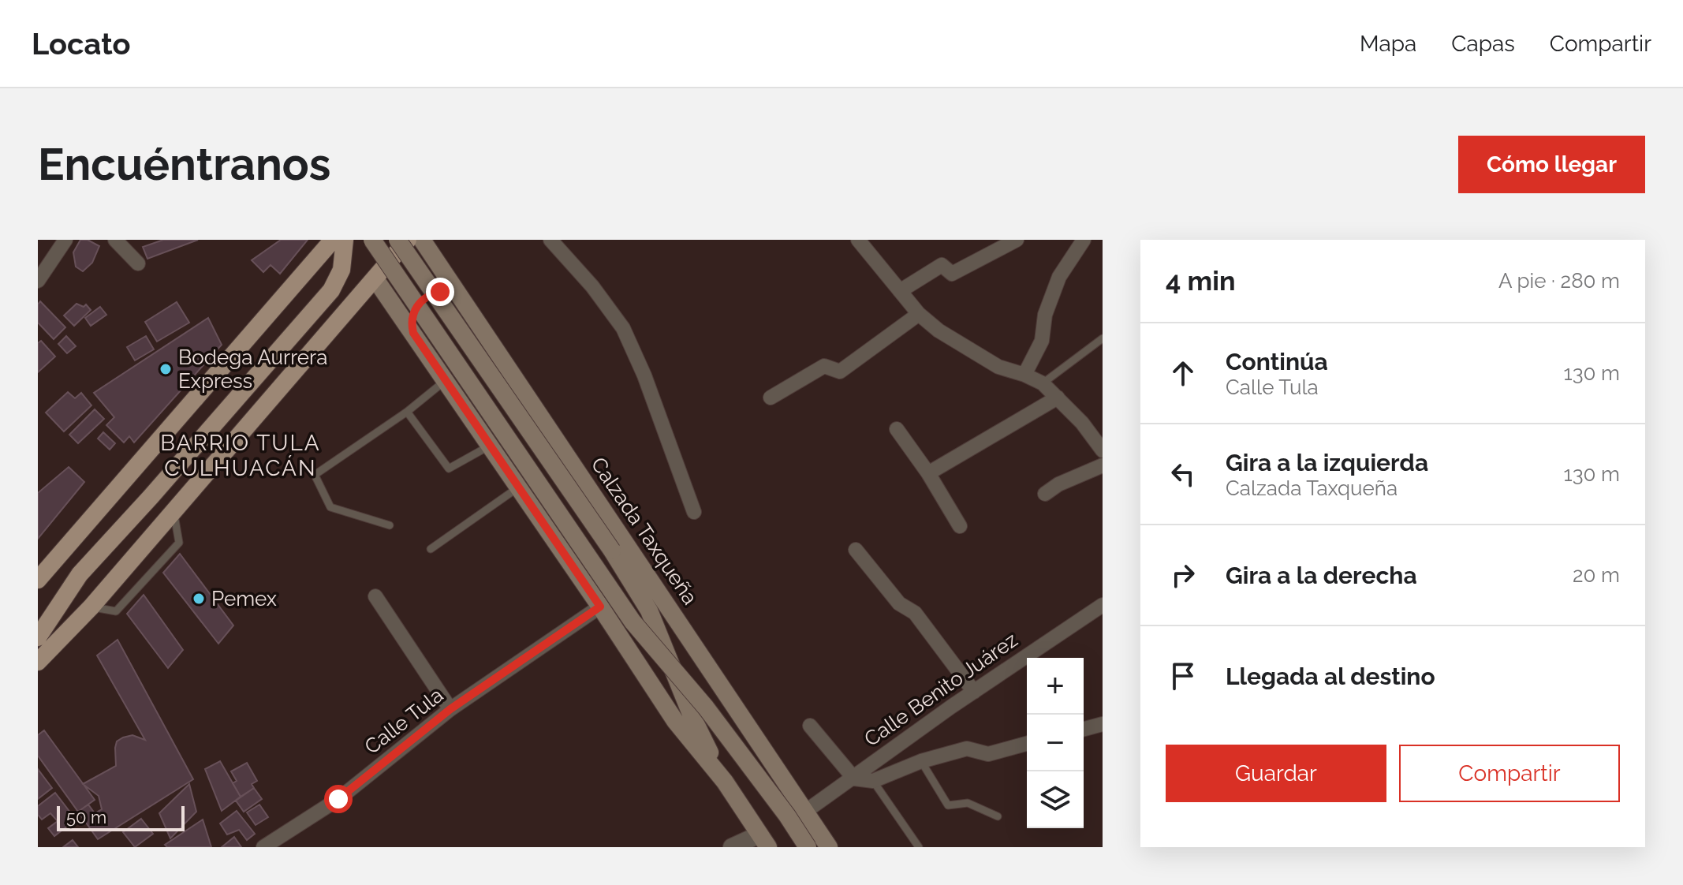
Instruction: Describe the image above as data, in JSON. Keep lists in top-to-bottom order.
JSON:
{
  "streets": {
    "main road": ["Calzada Taxqueña"],
    "street": ["Calle Benito Juárez", "Calle Tula"]
  },
  "crossings": [
    ["Calzada Taxqueña", "Calle Benito Juárez"],
    ["Calzada Taxqueña", "Calle Tula"]
  ],
  "districts": ["BARRIO TULA CULHUACÁN"],
  "places": ["Bodega Aurrera Express", "Pemex"],
  "scale_bar": "50 m",
  "page": {
    "header": "Locato",
    "nav": ["Mapa", "Capas", "Compartir"],
    "buttons": [
      "Cómo llegar",
      ["Guardar", "Compartir"]
    ],
    "title": "Encuéntranos",
    "heading": ["4 min", "A pie · 280 m"],
    "list": [
      ["Continúa", "Calle Tula", "130 m"],
      ["Gira a la izquierda", "Calzada Taxqueña", "130 m"],
      ["Gira a la derecha", "20 m"],
      "Llegada al destino"
    ],
    "map_buttons": ["+", "−"],
    "scale": "50 m"
  }
}
